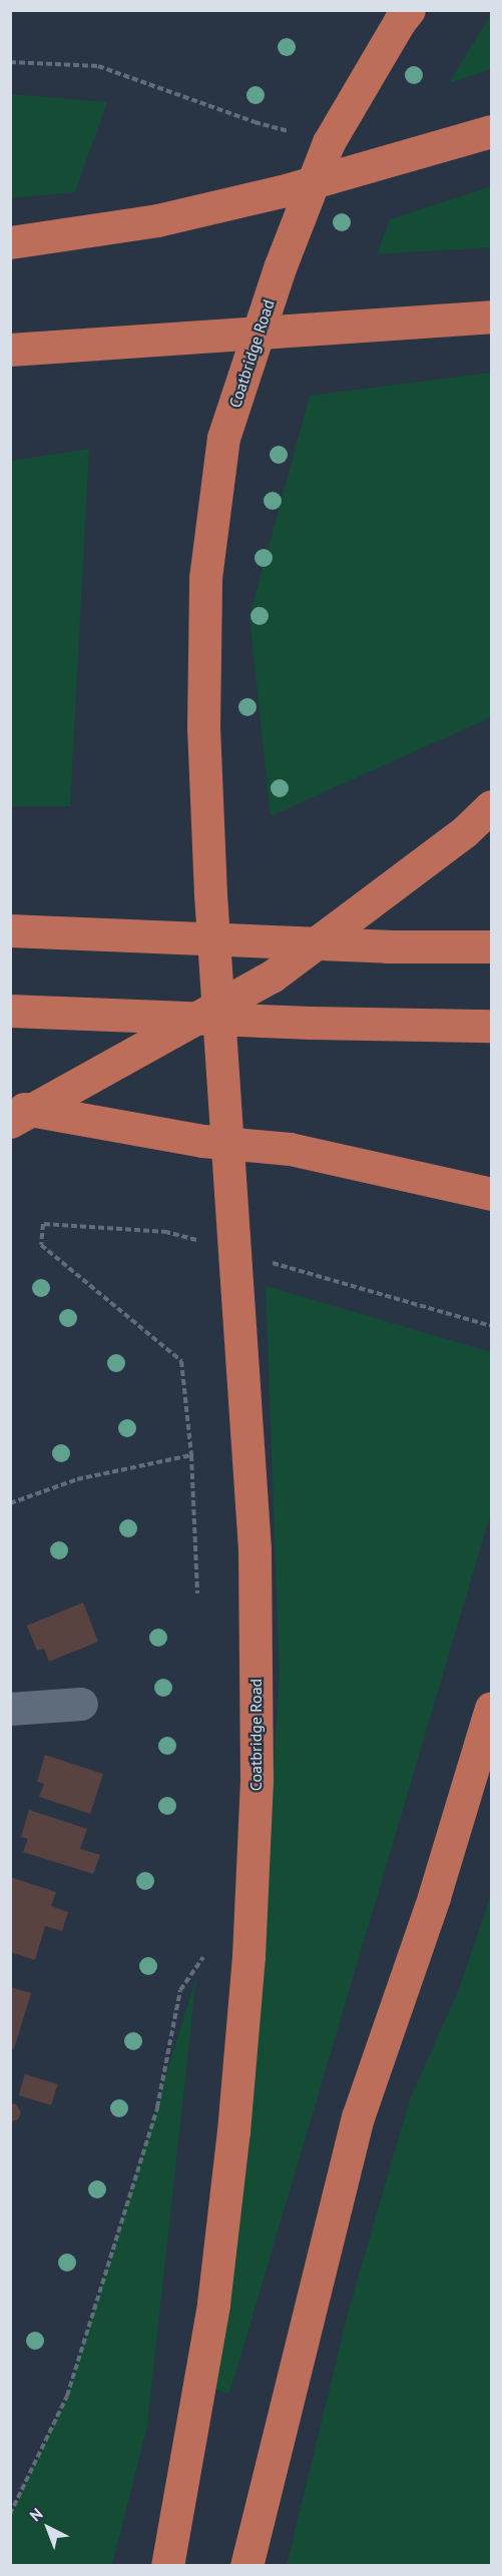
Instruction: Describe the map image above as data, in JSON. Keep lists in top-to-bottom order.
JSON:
{
  "streets": {
    "highway": ["Coatbridge Road"]
  },
  "north": "top left"
}
